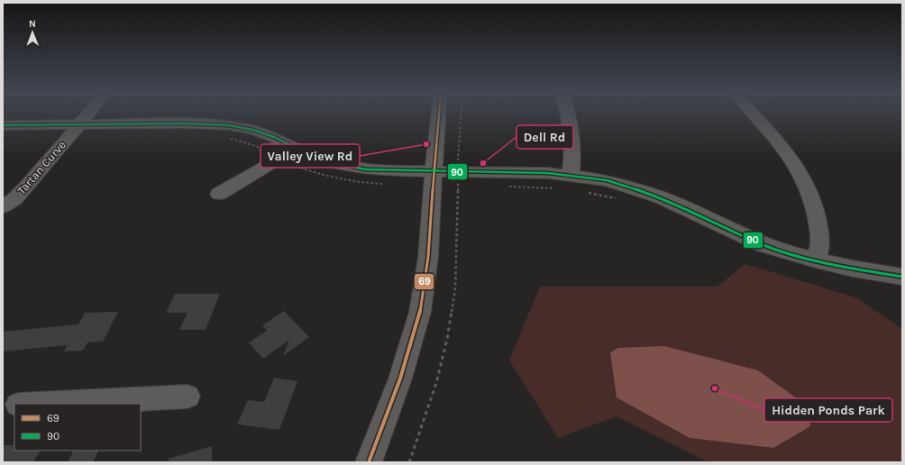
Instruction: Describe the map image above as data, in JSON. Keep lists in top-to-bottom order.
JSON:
{
  "streets": {
    "street": ["Tartan Curve"]
  },
  "places": ["Valley View Rd", "Dell Rd", "Hidden Ponds Park"],
  "lines": ["transit line 69", "transit line 90"],
  "legend": ["69", "90"],
  "north": "top"
}
